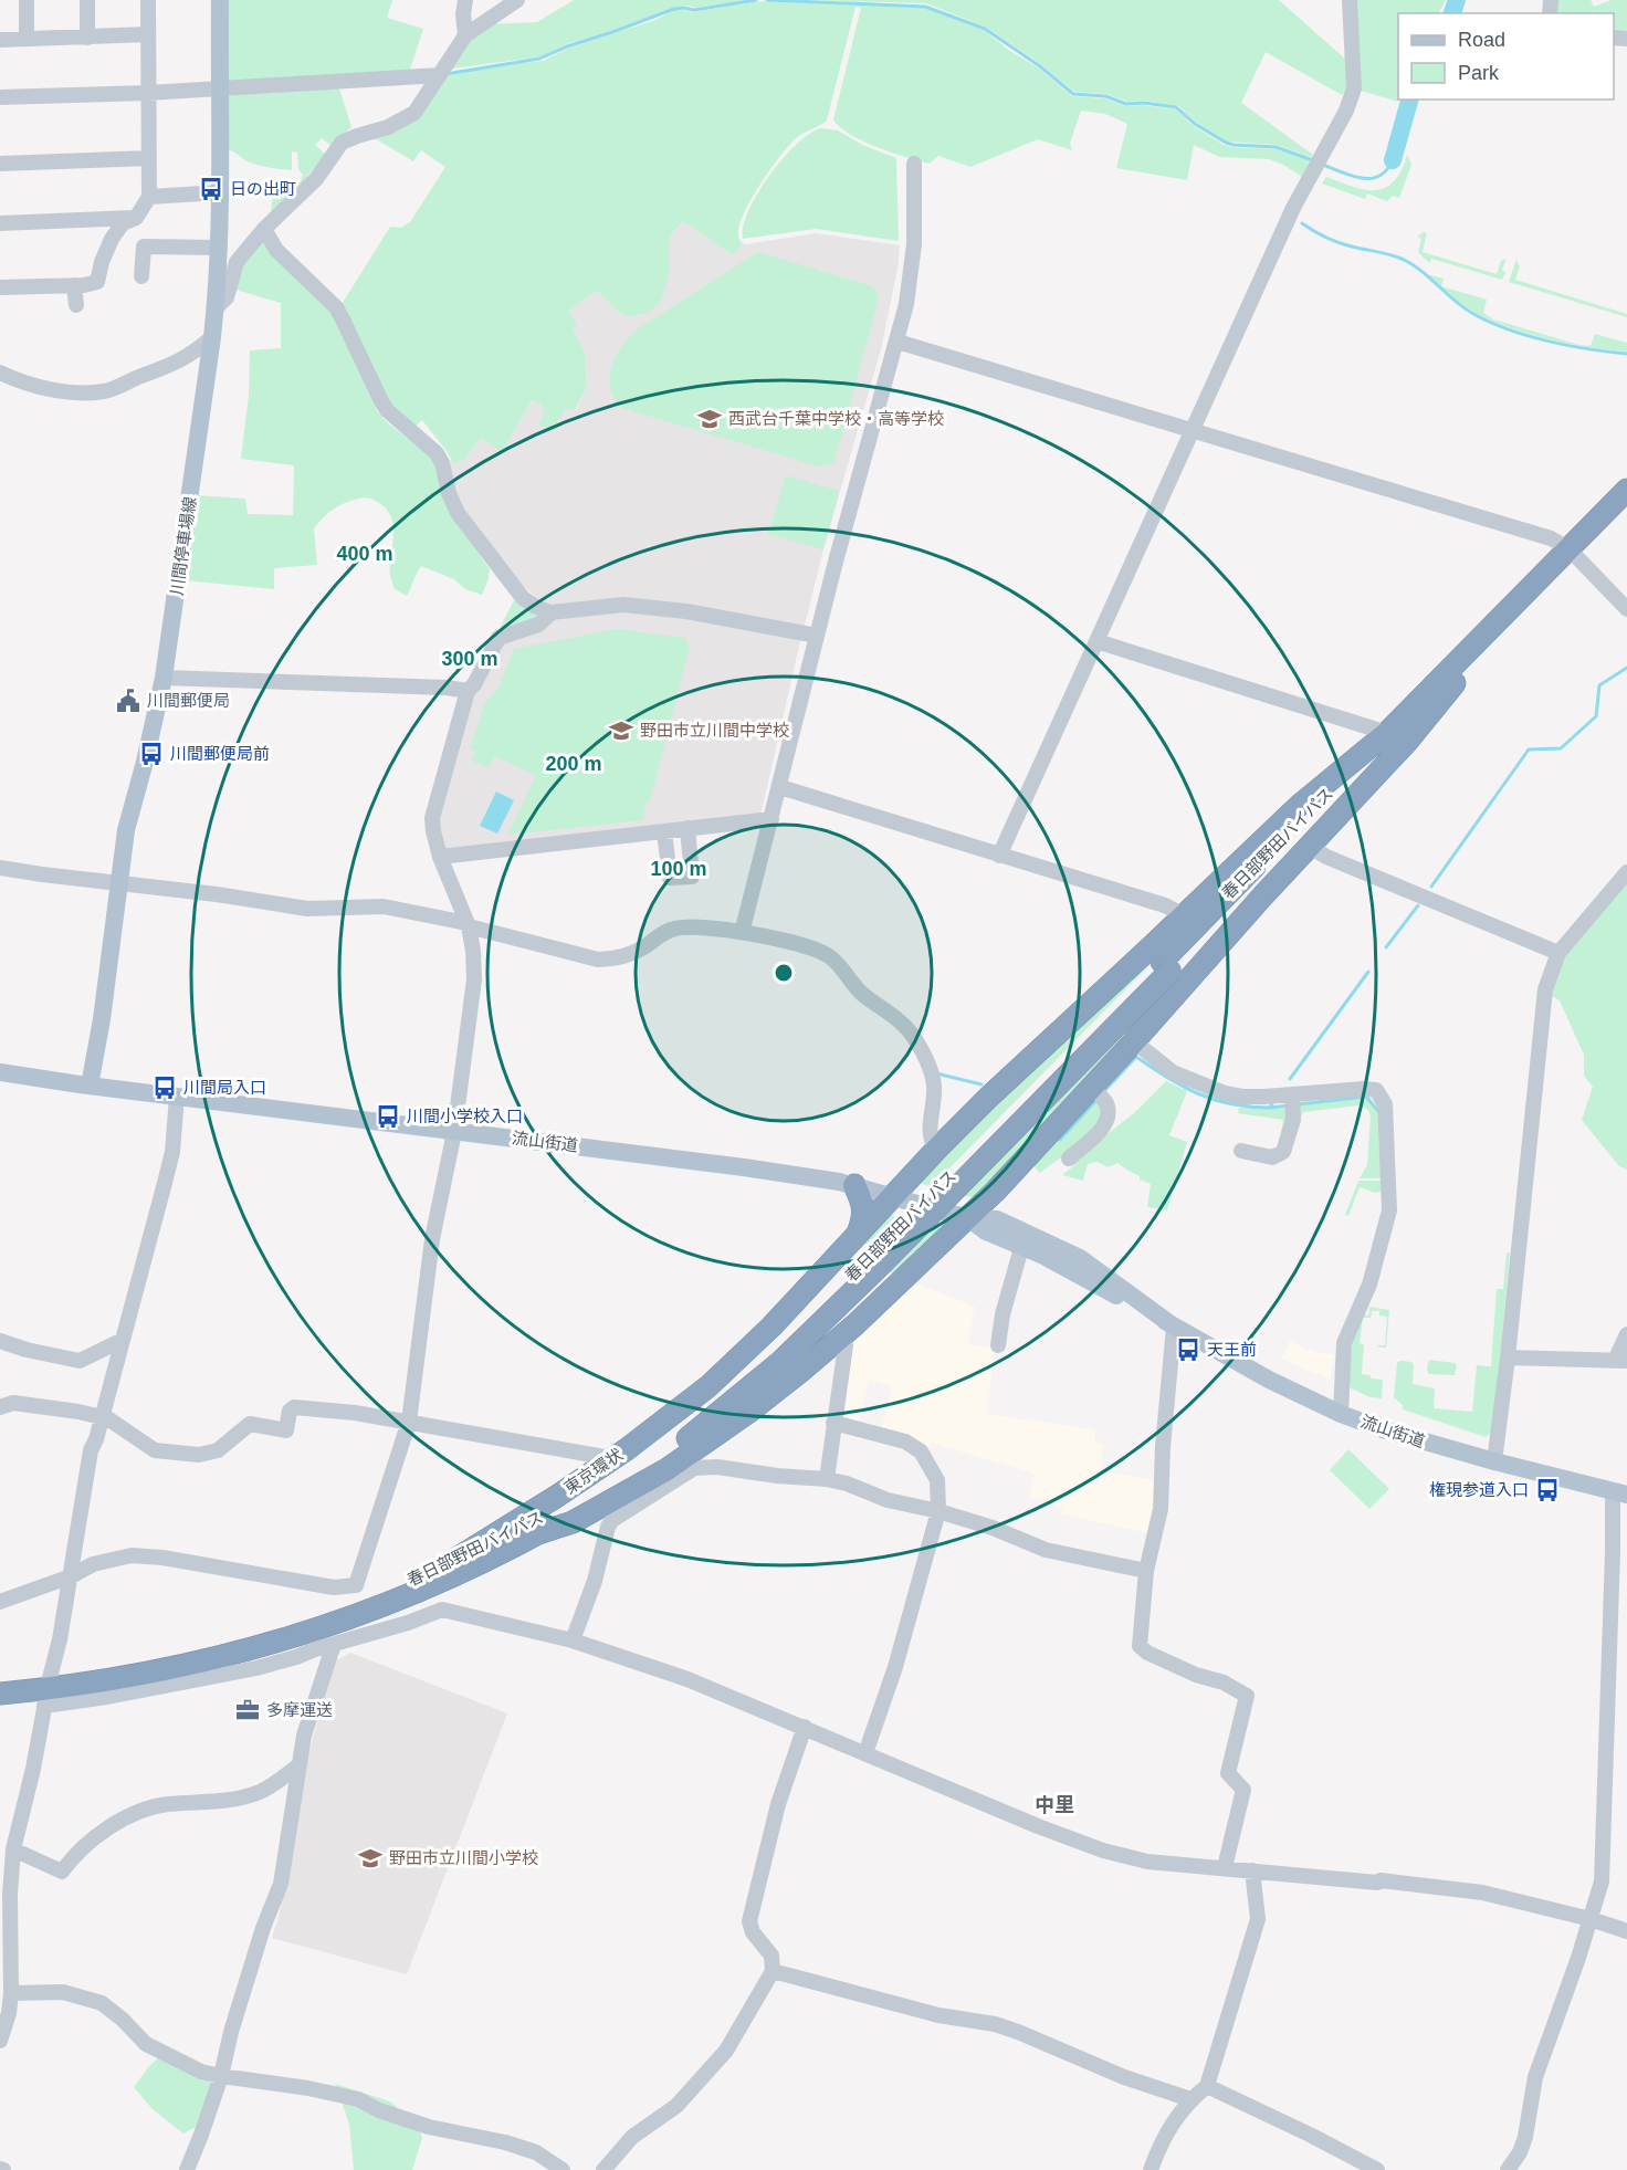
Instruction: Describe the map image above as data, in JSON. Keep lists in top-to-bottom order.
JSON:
{
  "streets": {
    "highway": ["春日部野田バイパス", "東京環状"],
    "main road": ["川間停車場線", "流山街道"]
  },
  "crossings": [
    ["川間停車場線", "流山街道"],
    ["春日部野田バイパス", "東京環状"],
    ["流山街道", "東京環状"]
  ],
  "districts": ["中里"],
  "places": {
    "bus stop": [
      "日の出町",
      "川間郵便局前",
      "川間局入口",
      "川間小学校入口",
      "天王前",
      "権現参道入口"
    ],
    "school or university": ["西武台千葉中学校・高等学校", "野田市立川間中学校", "野田市立川間小学校"],
    "public building": ["川間郵便局"],
    "office": ["多摩運送"]
  },
  "legend": ["Road", "Park"],
  "rings": [
    "400 m",
    "300 m",
    "200 m",
    "100 m"
  ]
}
